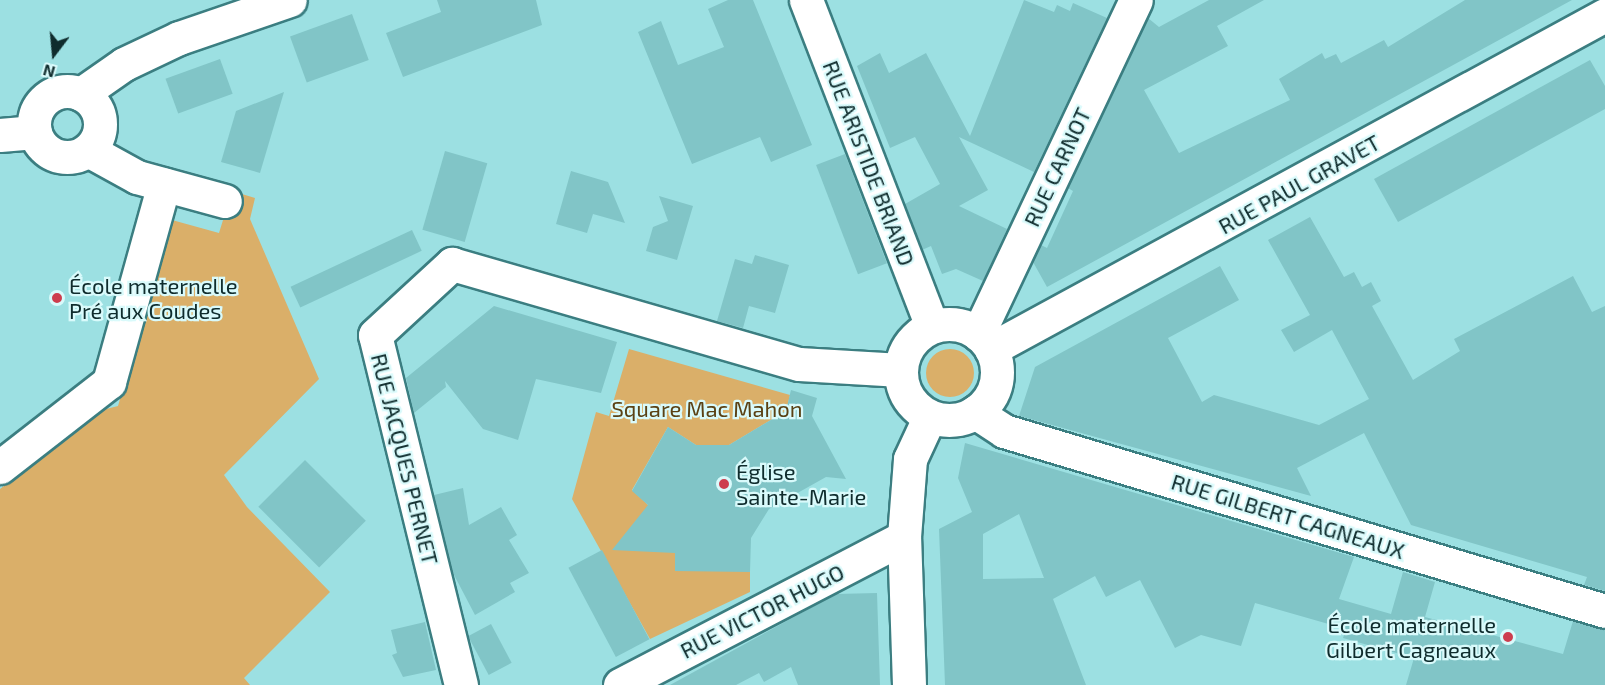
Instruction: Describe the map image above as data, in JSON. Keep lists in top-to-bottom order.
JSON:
{
  "streets": {
    "street": [
      "RUE ARISTIDE BRIAND",
      "RUE CARNOT",
      "RUE PAUL GRAVET",
      "RUE JACQUES PERNET",
      "RUE GILBERT CAGNEAUX",
      "RUE VICTOR HUGO"
    ]
  },
  "crossings": [
    ["RUE ARISTIDE BRIAND", "RUE CARNOT"],
    ["RUE ARISTIDE BRIAND", "RUE PAUL GRAVET"],
    ["RUE ARISTIDE BRIAND", "RUE JACQUES PERNET"],
    ["RUE ARISTIDE BRIAND", "RUE GILBERT CAGNEAUX"],
    ["RUE CARNOT", "RUE PAUL GRAVET"],
    ["RUE CARNOT", "RUE JACQUES PERNET"],
    ["RUE CARNOT", "RUE GILBERT CAGNEAUX"],
    ["RUE PAUL GRAVET", "RUE JACQUES PERNET"],
    ["RUE PAUL GRAVET", "RUE GILBERT CAGNEAUX"],
    ["RUE JACQUES PERNET", "RUE GILBERT CAGNEAUX"]
  ],
  "parks": ["Square Mac Mahon"],
  "places": ["École maternelle Pré aux Coudes", "Église Sainte-Marie", "École maternelle Gilbert Cagneaux"],
  "north": "bottom"
}
